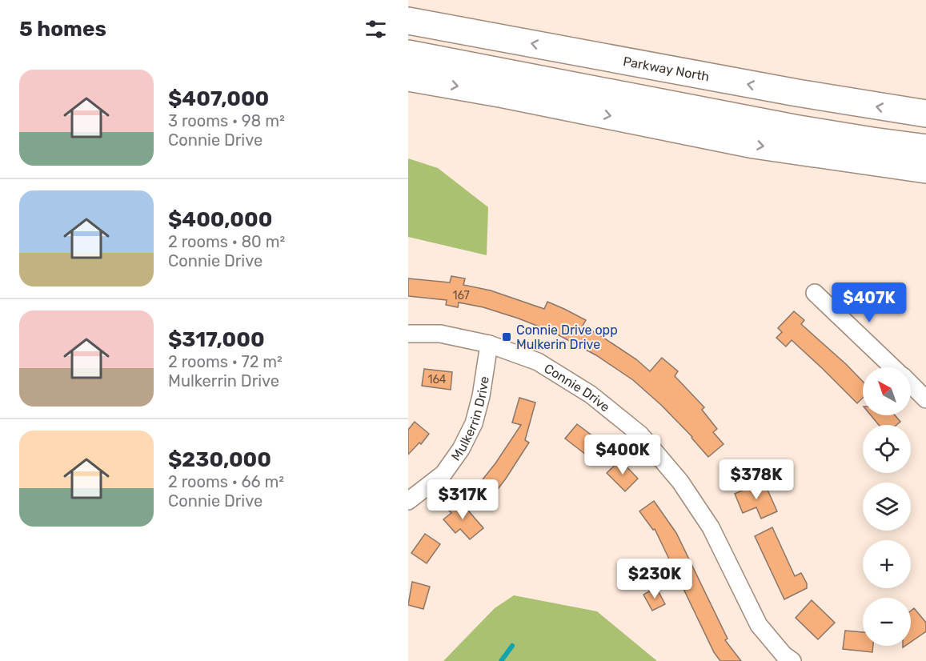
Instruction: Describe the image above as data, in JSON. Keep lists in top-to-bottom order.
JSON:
{
  "streets": {
    "highway": ["Parkway North"],
    "street": ["Connie Drive", "Mulkerrin Drive"]
  },
  "crossings": [
    ["Connie Drive", "Mulkerrin Drive"]
  ],
  "places": {
    "transit": ["Connie Drive opp Mulkerin Drive"]
  },
  "house_numbers": ["167", "164"],
  "north": "top left",
  "page": {
    "heading": "5 homes",
    "list": [
      {
        "name": "$407,000",
        "note": "3 rooms · 98 m² · Connie Drive"
      },
      {
        "name": "$400,000",
        "note": "2 rooms · 80 m² · Connie Drive"
      },
      {
        "name": "$317,000",
        "note": "2 rooms · 72 m² · Mulkerrin Drive"
      },
      {
        "name": "$230,000",
        "note": "2 rooms · 66 m² · Connie Drive"
      }
    ],
    "price": [
      "$407K",
      "$400K",
      "$378K",
      "$317K",
      "$230K"
    ],
    "map_buttons": ["+", "−"]
  }
}
